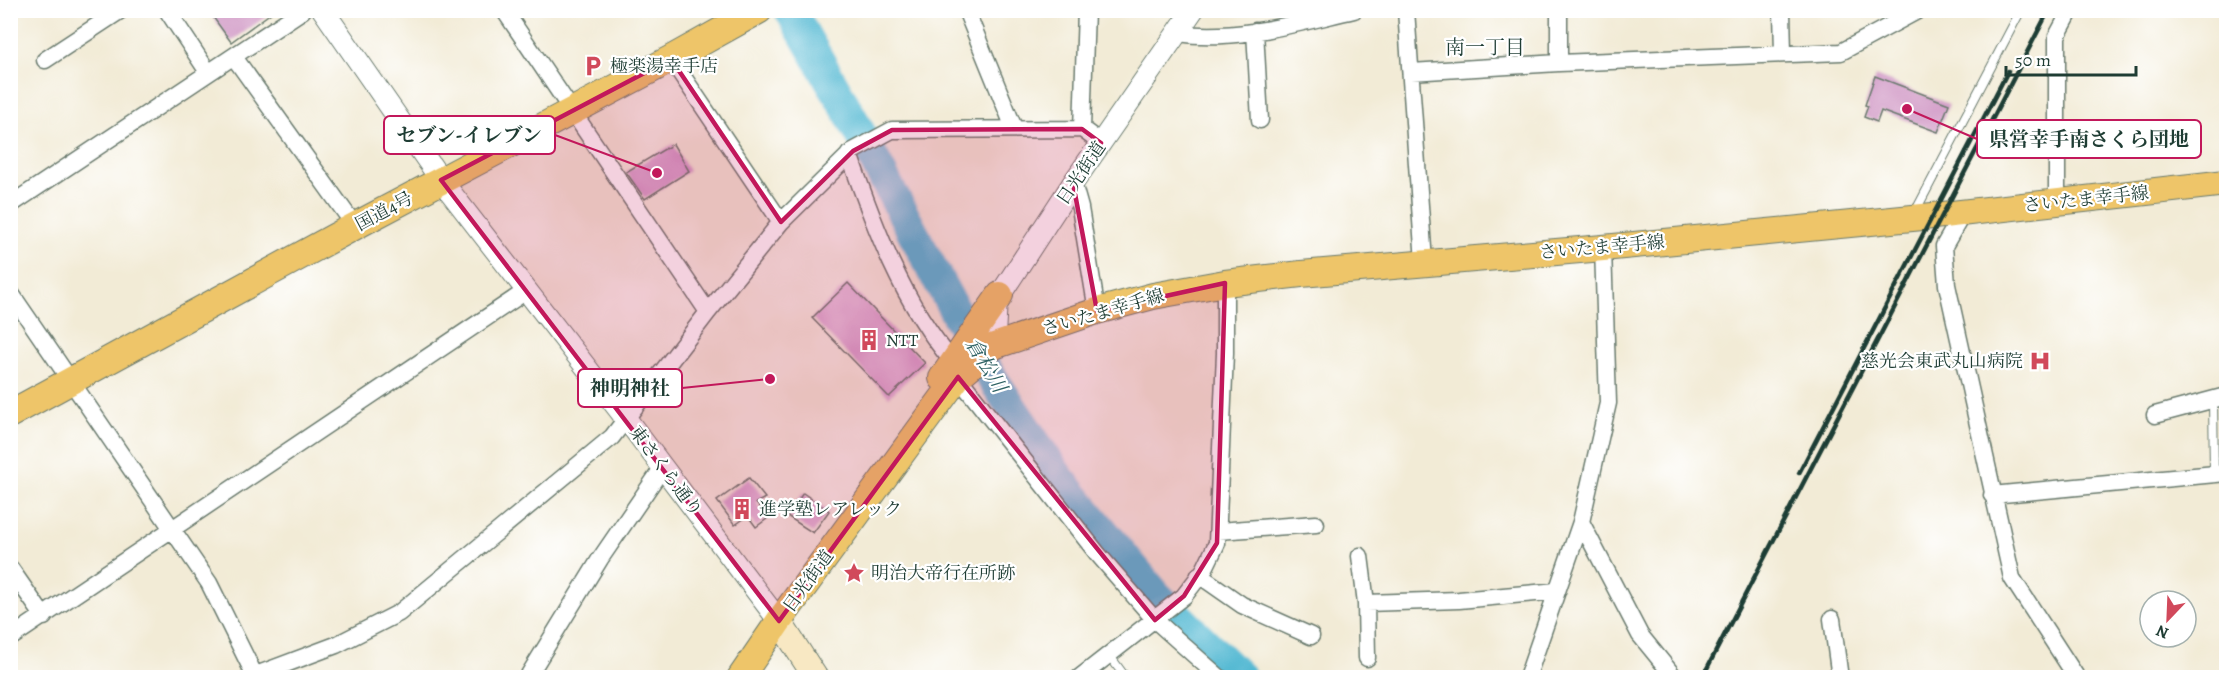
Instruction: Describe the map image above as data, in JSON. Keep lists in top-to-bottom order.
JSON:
{
  "streets": {
    "highway": ["国道4号"],
    "main road": ["日光街道", "さいたま幸手線"],
    "street": ["東さくら通り"]
  },
  "crossings": [
    ["日光街道", "さいたま幸手線"],
    ["日光街道", "東さくら通り"],
    ["国道4号", "東さくら通り"]
  ],
  "districts": ["南一丁目"],
  "water": ["倉松川"],
  "places": {
    "parking": ["極楽湯幸手店"],
    "other": ["県営幸手南さくら団地", "セブン-イレブン", "神明神社"],
    "building": ["NTT", "進学塾レアレック"],
    "hospital": ["慈光会東武丸山病院"],
    "place": ["明治大帝行在所跡"]
  },
  "scale_bar": "50 m",
  "north": "bottom left"
}
